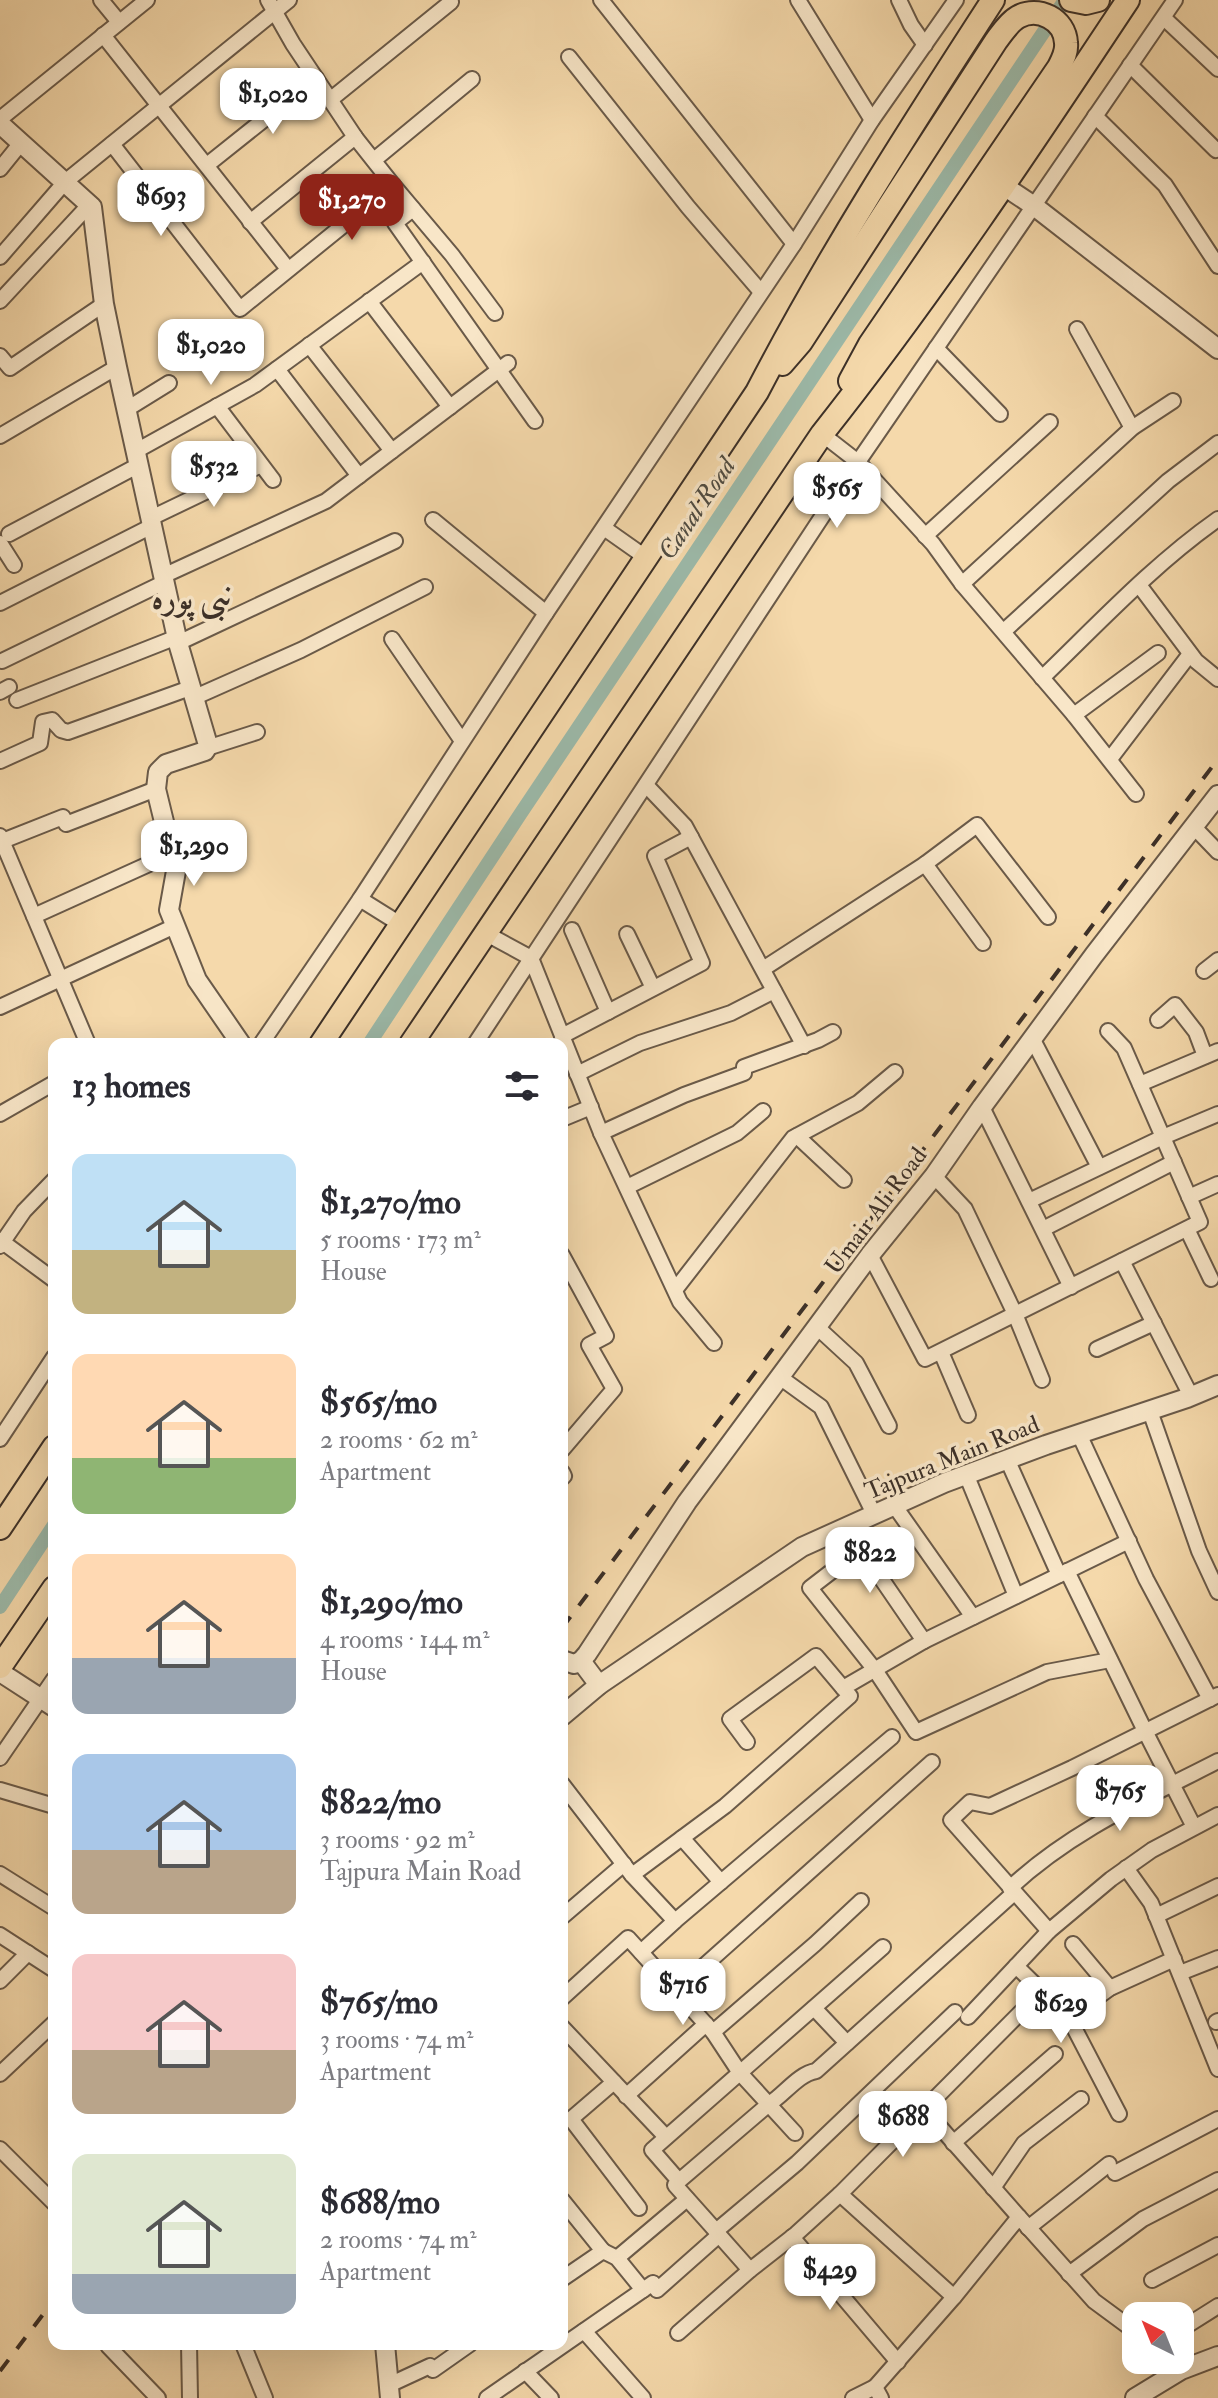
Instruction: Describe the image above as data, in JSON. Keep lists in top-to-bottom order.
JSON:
{
  "streets": {
    "street": ["Umair Ali Road", "Tajpura Main Road"]
  },
  "districts": ["نبی پورہ"],
  "water": ["Canal Road"],
  "north": "top left",
  "page": {
    "price": [
      "$1,020",
      "$693",
      "$1,270",
      "$1,020",
      "$532",
      "$565",
      "$1,290",
      "$822",
      "$765",
      "$716",
      "$629",
      "$688",
      "$429"
    ],
    "heading": "13 homes",
    "list": [
      {
        "name": "$1,270/mo",
        "note": "5 rooms · 173 m² · House"
      },
      {
        "name": "$565/mo",
        "note": "2 rooms · 62 m² · Apartment"
      },
      {
        "name": "$1,290/mo",
        "note": "4 rooms · 144 m² · House"
      },
      {
        "name": "$822/mo",
        "note": "3 rooms · 92 m² · Tajpura Main Road"
      },
      {
        "name": "$765/mo",
        "note": "3 rooms · 74 m² · Apartment"
      },
      {
        "name": "$688/mo",
        "note": "2 rooms · 74 m² · Apartment"
      }
    ]
  }
}
